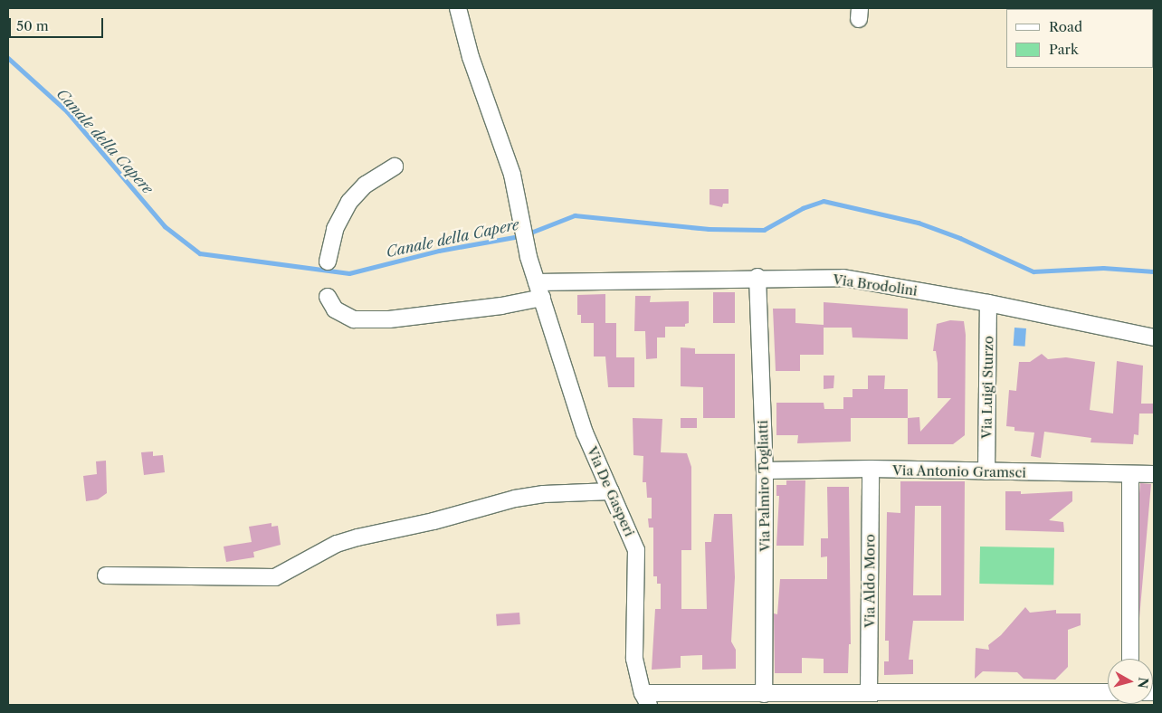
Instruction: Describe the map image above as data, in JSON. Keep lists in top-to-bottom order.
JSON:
{
  "streets": {
    "street": [
      "Via Brodolini",
      "Via Luigi Sturzo",
      "Via Antonio Gramsci",
      "Via Palmiro Togliatti",
      "Via De Gasperi",
      "Via Aldo Moro"
    ]
  },
  "crossings": [
    ["Via Brodolini", "Via Luigi Sturzo"],
    ["Via Brodolini", "Via Palmiro Togliatti"],
    ["Via Brodolini", "Via De Gasperi"],
    ["Via Luigi Sturzo", "Via Antonio Gramsci"],
    ["Via Antonio Gramsci", "Via Palmiro Togliatti"],
    ["Via Antonio Gramsci", "Via Aldo Moro"]
  ],
  "water": ["Canale della Capere"],
  "legend": ["Road", "Park"],
  "scale_bar": "50 m",
  "north": "right"
}
